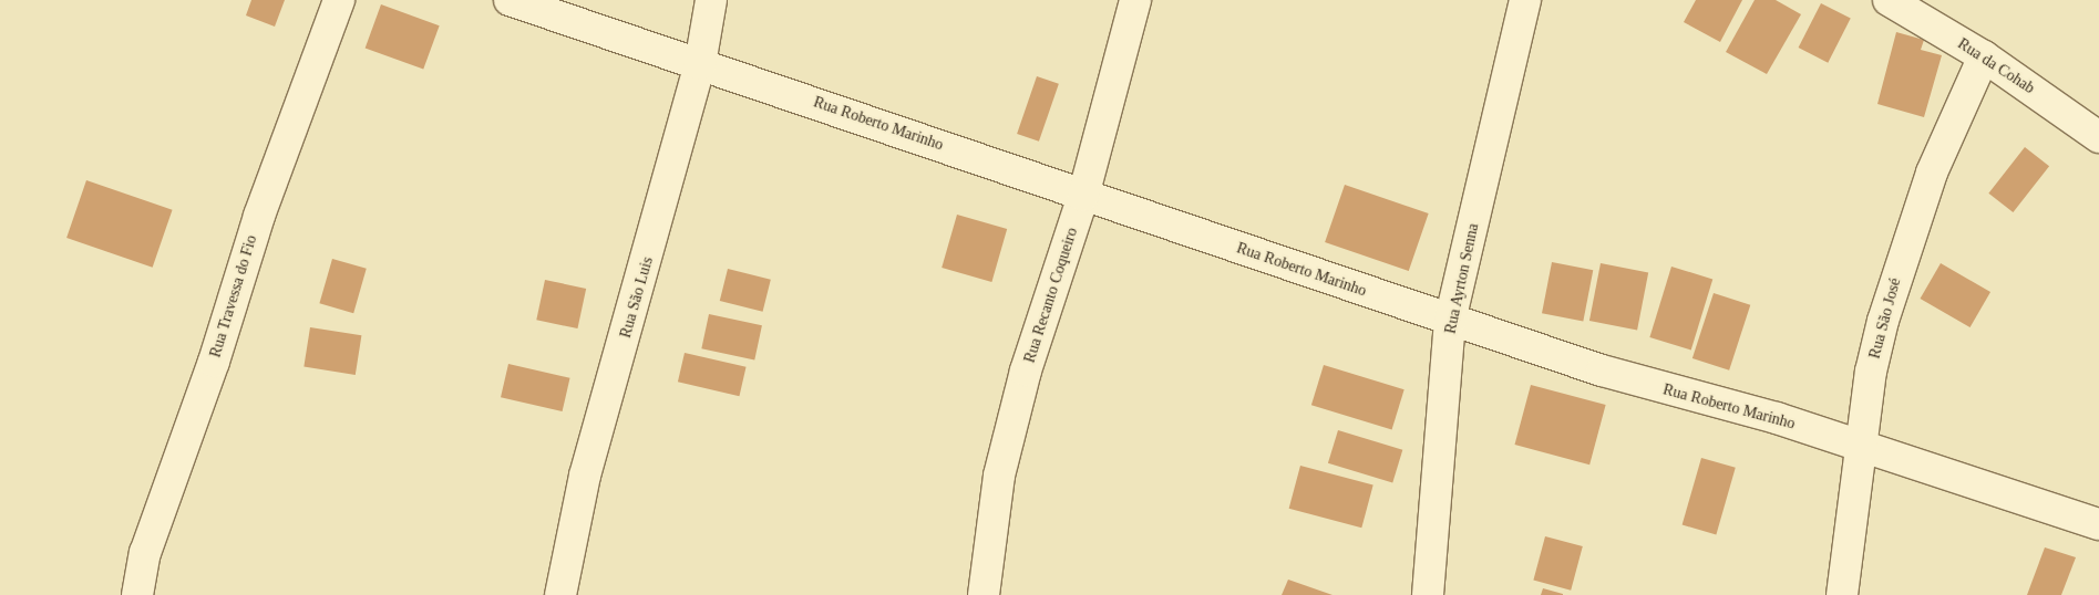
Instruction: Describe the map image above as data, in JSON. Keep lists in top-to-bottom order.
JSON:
{
  "streets": {
    "street": [
      "Rua da Cohab",
      "Rua Roberto Marinho",
      "Rua Ayrton Senna",
      "Rua Recanto Coqueiro",
      "Rua Travessa do Fio",
      "Rua São Luis",
      "Rua São José"
    ]
  },
  "crossings": [
    ["Rua da Cohab", "Rua São José"],
    ["Rua Roberto Marinho", "Rua Ayrton Senna"],
    ["Rua Roberto Marinho", "Rua Recanto Coqueiro"],
    ["Rua Roberto Marinho", "Rua São Luis"],
    ["Rua Roberto Marinho", "Rua São José"]
  ]
}
